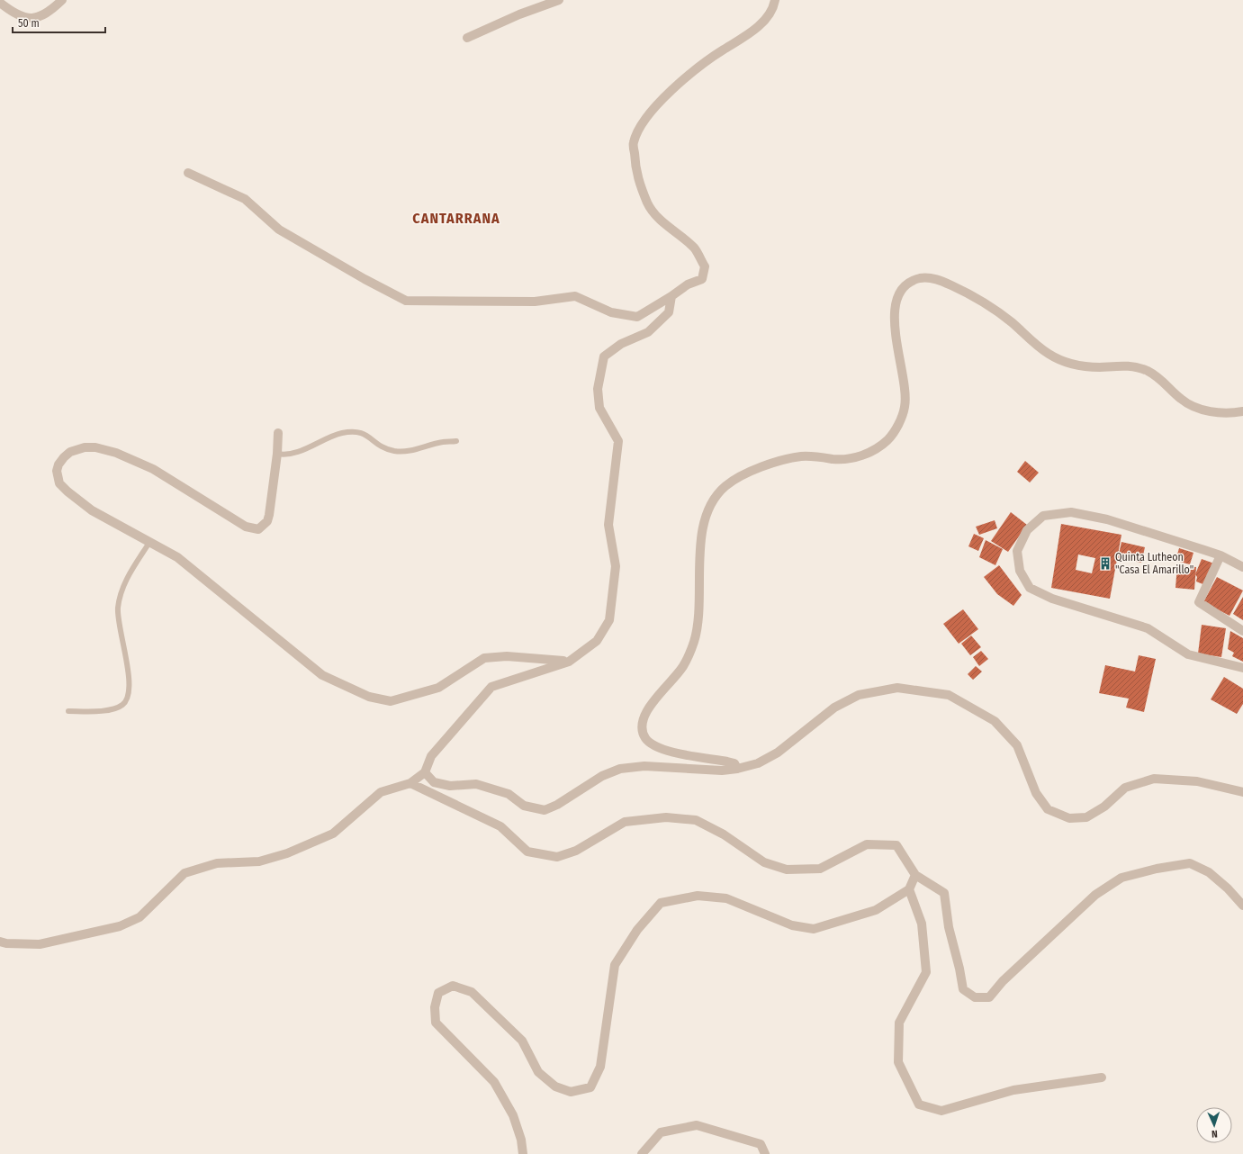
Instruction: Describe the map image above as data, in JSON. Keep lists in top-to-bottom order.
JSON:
{
  "districts": ["CANTARRANA"],
  "places": {
    "building": ["Quinta Lutheon \"Casa El Amarillo\""]
  },
  "scale_bar": "50 m",
  "north": "bottom"
}
